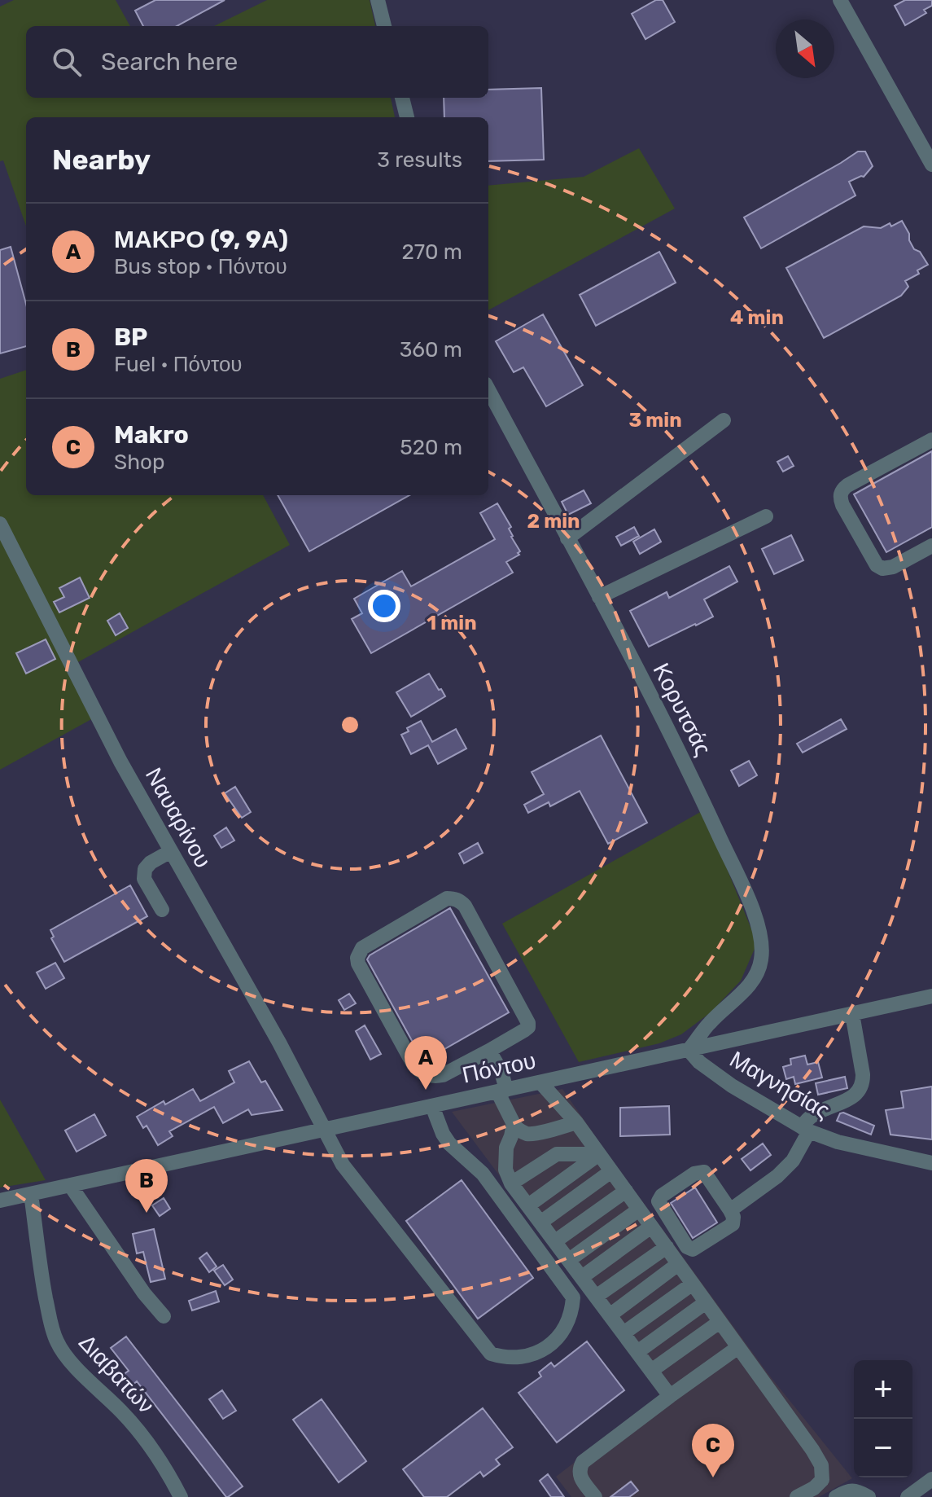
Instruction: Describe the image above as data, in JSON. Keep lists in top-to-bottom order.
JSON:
{
  "streets": {
    "street": [
      "Κορυτσάς",
      "Ναυαρίνου",
      "Πόντου",
      "Μαγνησίας",
      "Διαβατών"
    ]
  },
  "crossings": [
    ["Κορυτσάς", "Πόντου"],
    ["Κορυτσάς", "Μαγνησίας"],
    ["Ναυαρίνου", "Πόντου"],
    ["Πόντου", "Μαγνησίας"],
    ["Πόντου", "Διαβατών"]
  ],
  "north": "bottom right",
  "page": {
    "search": "Search here",
    "heading": ["Nearby", "3 results"],
    "list": [
      {
        "mark": "A",
        "name": "ΜΑΚΡΟ (9, 9Α)",
        "note": "Bus stop · Πόντου",
        "value": "270 m"
      },
      {
        "mark": "B",
        "name": "BP",
        "note": "Fuel · Πόντου",
        "value": "360 m"
      },
      {
        "mark": "C",
        "name": "Makro",
        "note": "Shop",
        "value": "520 m"
      }
    ],
    "pins": ["A", "B", "C"],
    "map_buttons": ["+", "−"]
  },
  "rings": [
    "4 min",
    "3 min",
    "2 min",
    "1 min"
  ]
}
